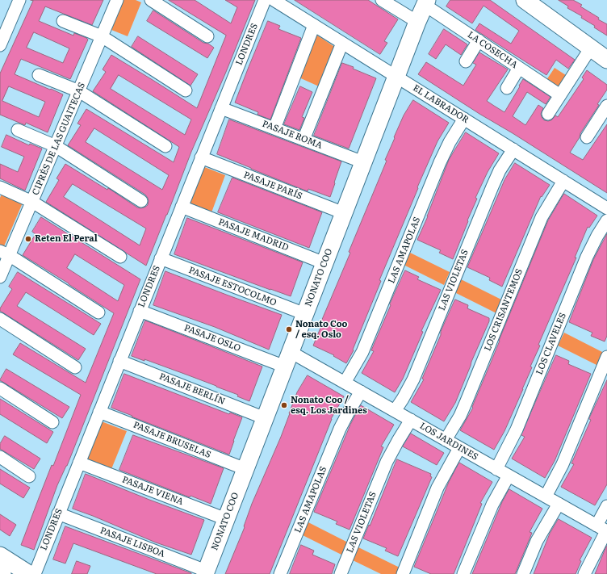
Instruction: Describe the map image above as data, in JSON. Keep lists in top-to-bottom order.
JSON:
{
  "streets": {
    "main road": ["NONATO COO"],
    "street": [
      "LONDRES",
      "LA COSECHA",
      "EL LABRADOR",
      "PASAJE ROMA",
      "CIPRÉS DE LAS GUAITECAS",
      "PASAJE PARÍS",
      "PASAJE MADRID",
      "LAS AMAPOLAS",
      "LAS VIOLETAS",
      "PASAJE ESTOCOLMO",
      "LOS CRISANTEMOS",
      "PASAJE OSLO",
      "LOS CLAVELES",
      "PASAJE BERLÍN",
      "PASAJE BRUSELAS",
      "LOS JARDINES",
      "PASAJE VIENA",
      "PASAJE LISBOA"
    ]
  },
  "crossings": [
    ["LONDRES", "PASAJE ROMA"],
    ["LONDRES", "PASAJE PARÍS"],
    ["LONDRES", "PASAJE MADRID"],
    ["LONDRES", "PASAJE ESTOCOLMO"],
    ["LONDRES", "PASAJE OSLO"],
    ["LONDRES", "PASAJE BERLÍN"],
    ["LONDRES", "PASAJE BRUSELAS"],
    ["LONDRES", "PASAJE VIENA"],
    ["LONDRES", "PASAJE LISBOA"],
    ["LA COSECHA", "NONATO COO"],
    ["EL LABRADOR", "LAS AMAPOLAS"],
    ["EL LABRADOR", "NONATO COO"],
    ["EL LABRADOR", "LAS VIOLETAS"],
    ["EL LABRADOR", "LOS CRISANTEMOS"],
    ["PASAJE ROMA", "NONATO COO"],
    ["PASAJE PARÍS", "NONATO COO"],
    ["PASAJE MADRID", "NONATO COO"],
    ["LAS AMAPOLAS", "LOS JARDINES"],
    ["NONATO COO", "PASAJE ESTOCOLMO"],
    ["NONATO COO", "PASAJE OSLO"],
    ["NONATO COO", "PASAJE BERLÍN"],
    ["NONATO COO", "PASAJE BRUSELAS"],
    ["NONATO COO", "LOS JARDINES"],
    ["NONATO COO", "PASAJE VIENA"],
    ["NONATO COO", "PASAJE LISBOA"],
    ["LAS VIOLETAS", "LOS JARDINES"],
    ["LOS CRISANTEMOS", "LOS JARDINES"],
    ["PASAJE OSLO", "LOS JARDINES"],
    ["LOS CLAVELES", "LOS JARDINES"]
  ],
  "places": ["Reten El Peral", "Nonato Coo / esq. Oslo", "Nonato Coo / esq. Los Jardines"]
}
